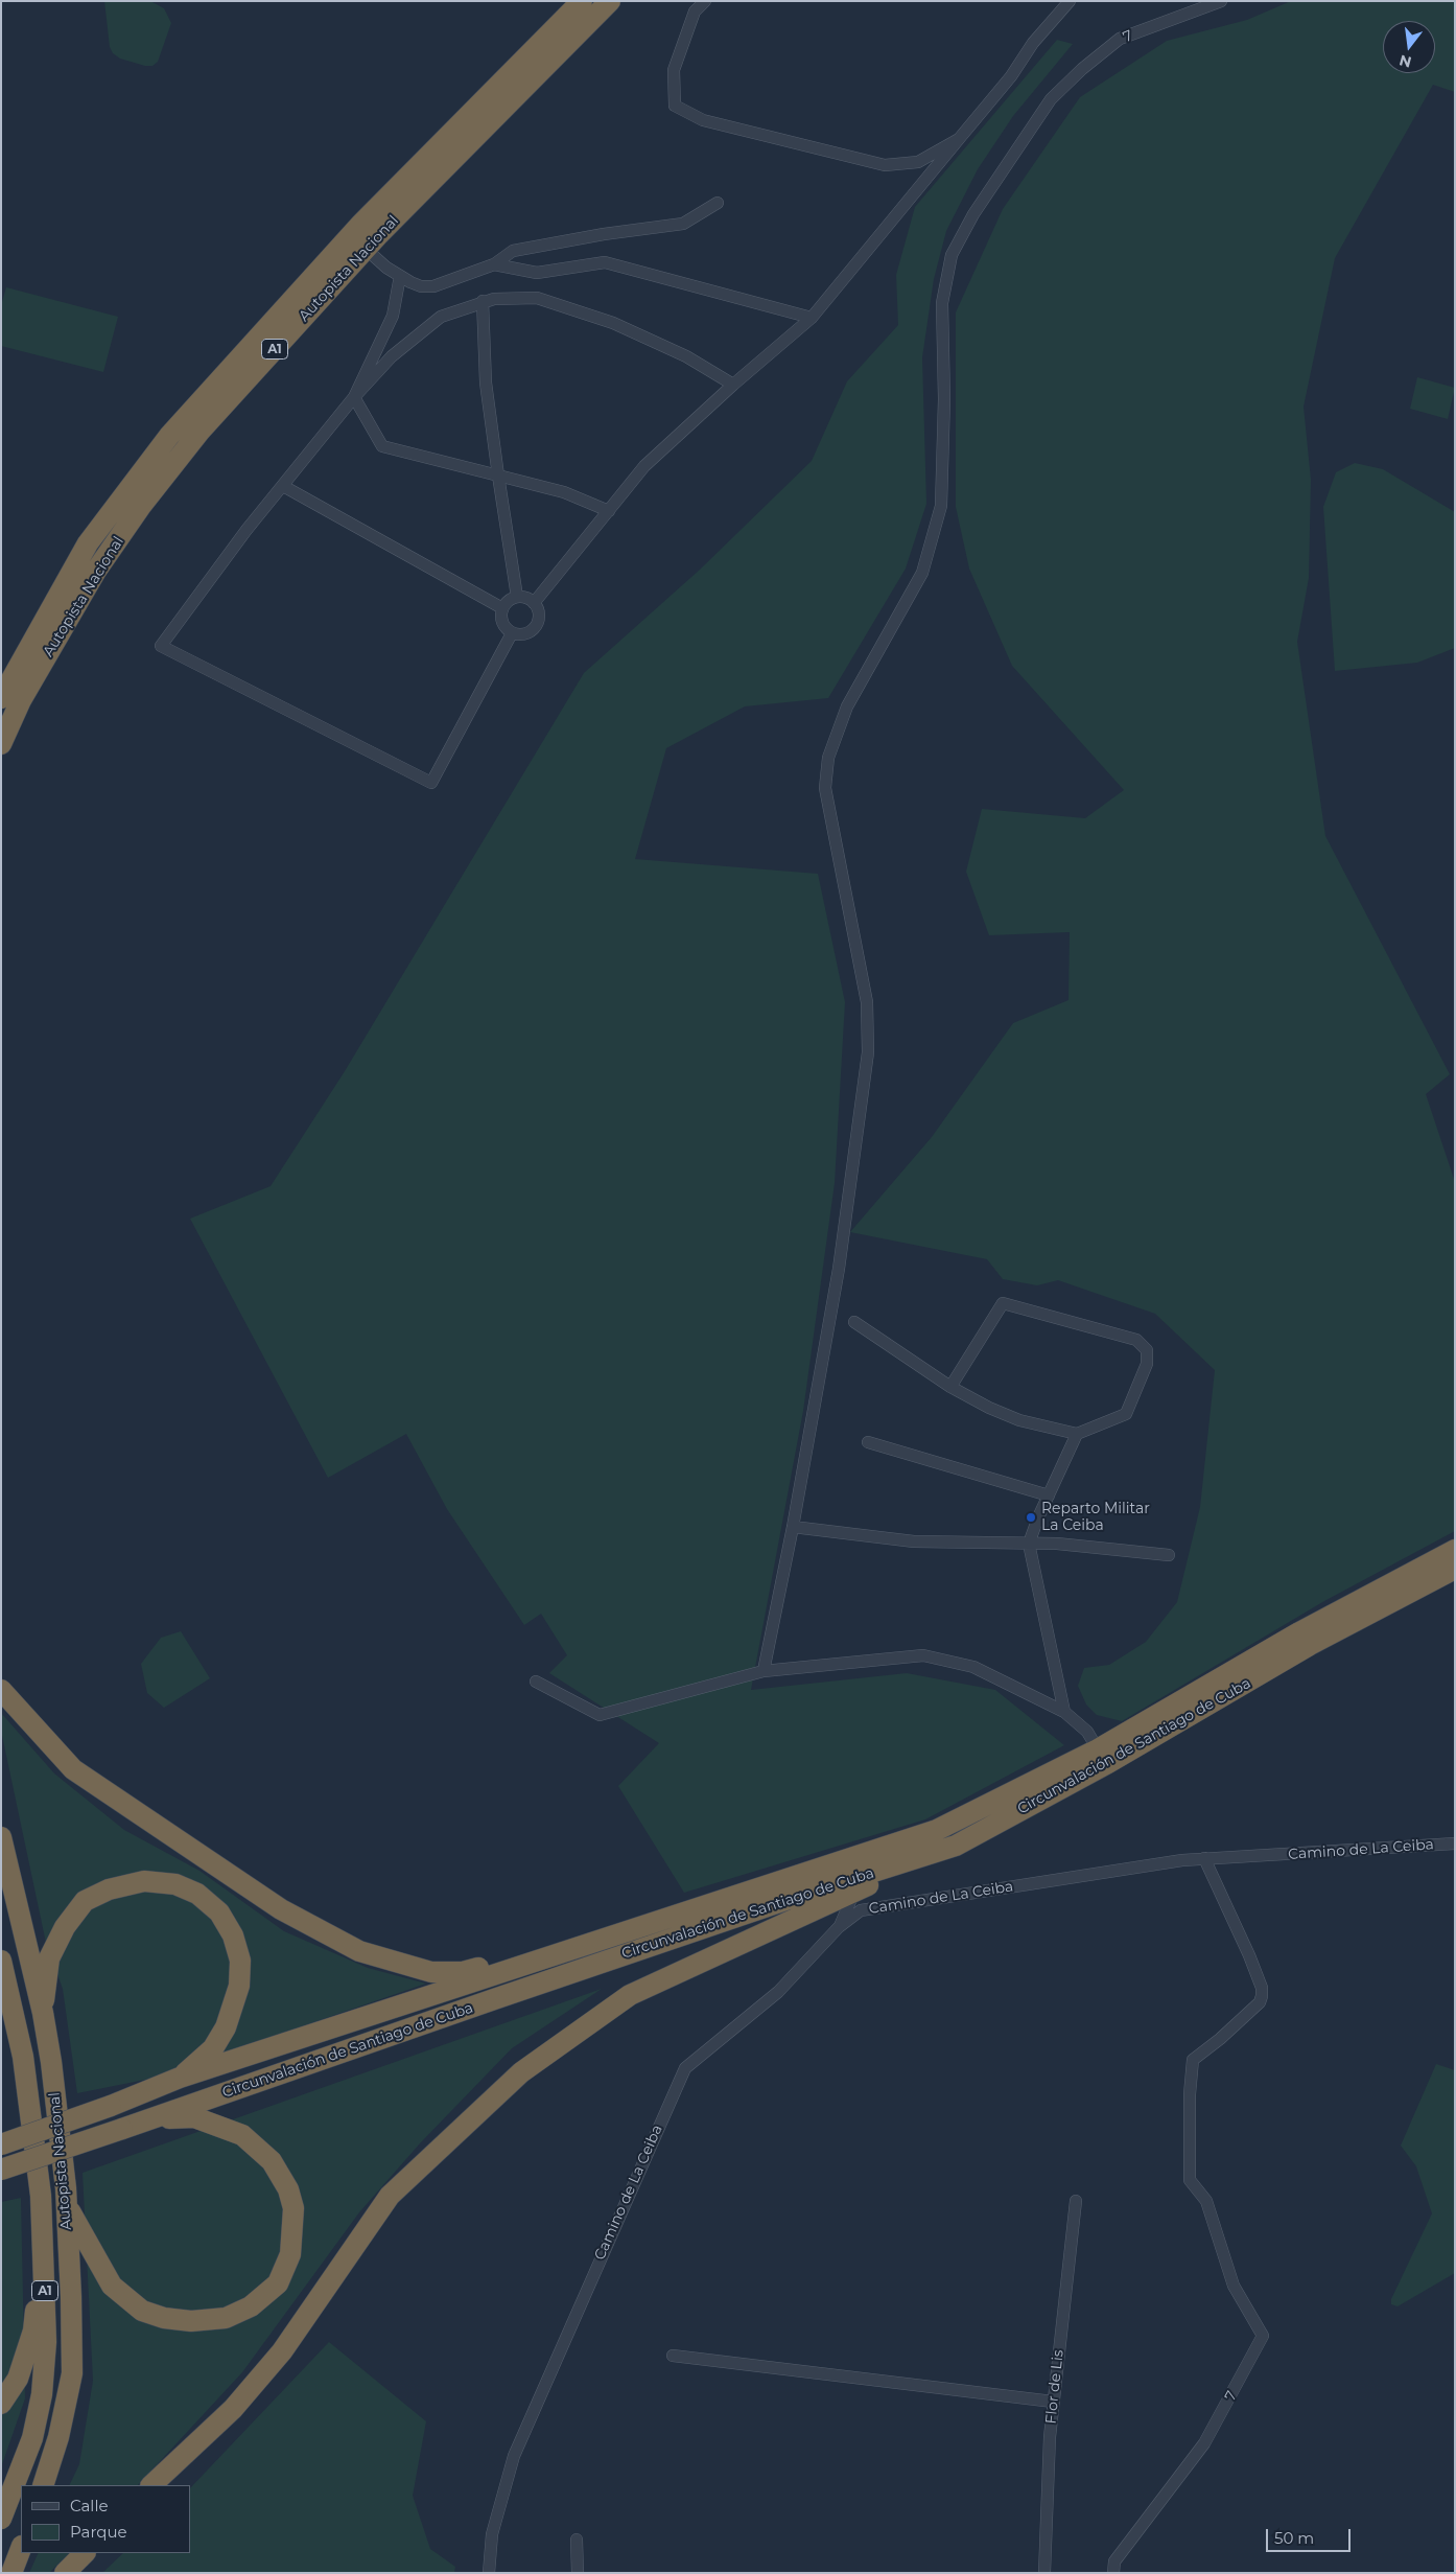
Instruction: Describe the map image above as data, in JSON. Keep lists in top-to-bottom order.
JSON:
{
  "streets": {
    "highway": ["Autopista Nacional", "A1", "Circunvalación de Santiago de Cuba"],
    "street": ["7", "Camino de La Ceiba", "Flor de Lis"]
  },
  "crossings": [
    ["7", "Camino de La Ceiba"]
  ],
  "places": ["Reparto Militar La Ceiba"],
  "legend": ["Calle", "Parque"],
  "scale_bar": "50 m",
  "north": "bottom"
}
